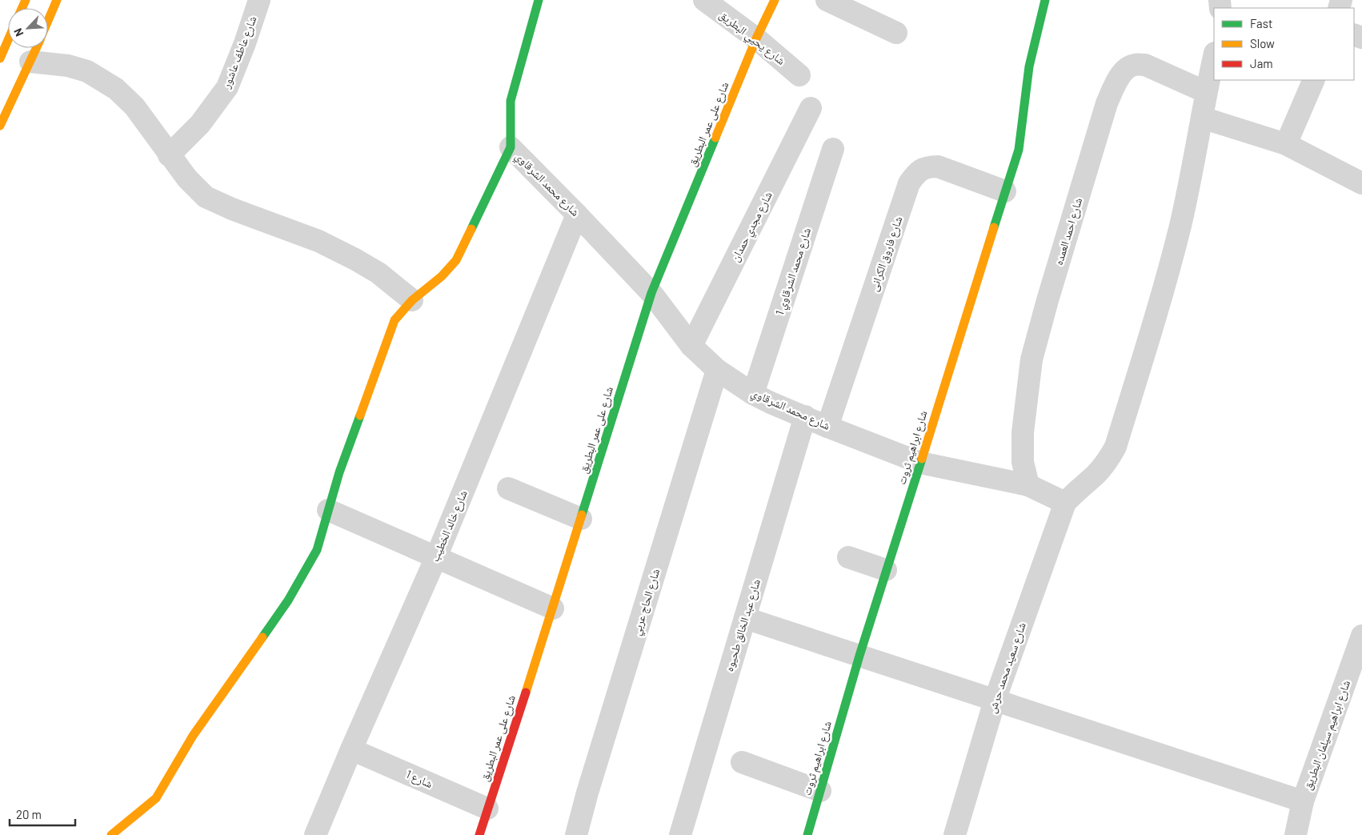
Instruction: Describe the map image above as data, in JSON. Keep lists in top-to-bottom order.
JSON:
{
  "streets": {
    "main road": ["شارع على عمر البطريق", "شارع ابراهيم ثروت"],
    "street": [
      "شارع يحيي البطريق",
      "شارع عاطف عاشور",
      "شارع محمد الشرقاوي",
      "شارع مجدي حمدان",
      "شارع احمد العمده",
      "شارع فاروق الكرانى",
      "شارع محمد الشرقاوي 1",
      "شارع خالد الخطيب",
      "شارع الحاج عربي",
      "شارع عبد الخالق طحيوه",
      "شارع سعيد محمد حرش",
      "شارع ابراهيم سيلمان البطريق",
      "شارع 1"
    ]
  },
  "crossings": [
    ["شارع يحيي البطريق", "شارع على عمر البطريق"],
    ["شارع على عمر البطريق", "شارع محمد الشرقاوي"],
    ["شارع على عمر البطريق", "شارع 1"],
    ["شارع محمد الشرقاوي", "شارع مجدي حمدان"],
    ["شارع محمد الشرقاوي", "شارع احمد العمده"],
    ["شارع محمد الشرقاوي", "شارع فاروق الكرانى"],
    ["شارع محمد الشرقاوي", "شارع محمد الشرقاوي 1"],
    ["شارع محمد الشرقاوي", "شارع ابراهيم ثروت"],
    ["شارع محمد الشرقاوي", "شارع خالد الخطيب"],
    ["شارع محمد الشرقاوي", "شارع الحاج عربي"],
    ["شارع محمد الشرقاوي", "شارع عبد الخالق طحيوه"],
    ["شارع محمد الشرقاوي", "شارع سعيد محمد حرش"],
    ["شارع فاروق الكرانى", "شارع ابراهيم ثروت"],
    ["شارع خالد الخطيب", "شارع 1"]
  ],
  "legend": ["Fast", "Slow", "Jam"],
  "scale_bar": "20 m",
  "north": "bottom left"
}
